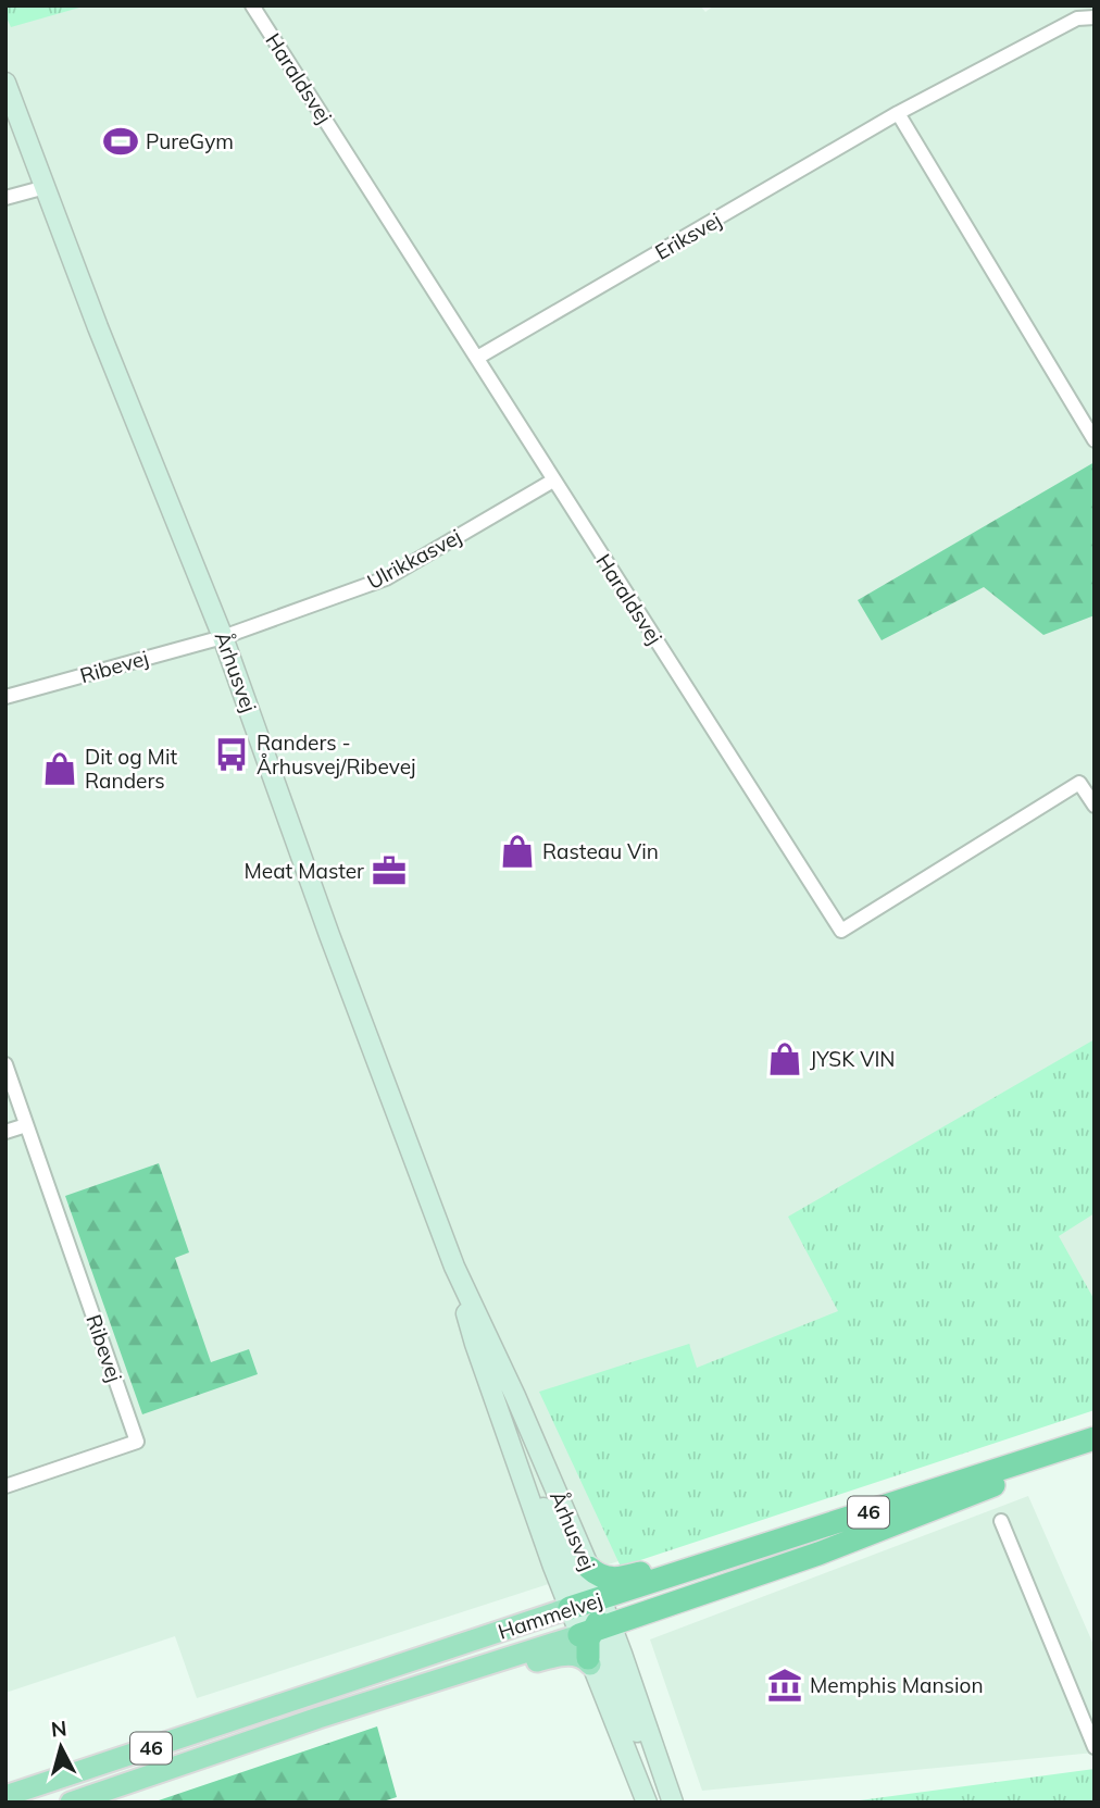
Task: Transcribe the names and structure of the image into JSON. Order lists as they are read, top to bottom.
{
  "streets": {
    "highway": ["46", "Hammelvej"],
    "main road": ["Århusvej"],
    "street": [
      "Haraldsvej",
      "Eriksvej",
      "Ulrikkasvej",
      "Ribevej"
    ]
  },
  "crossings": [
    ["Haraldsvej", "Eriksvej"],
    ["Haraldsvej", "Ulrikkasvej"],
    ["Ulrikkasvej", "Ribevej"],
    ["Ulrikkasvej", "Århusvej"],
    ["Ribevej", "Århusvej"],
    ["Århusvej", "Hammelvej"]
  ],
  "places": {
    "sports": ["PureGym"],
    "bus stop": ["Randers - Århusvej/Ribevej"],
    "shop": ["Dit og Mit Randers", "Rasteau Vin", "JYSK VIN"],
    "office": ["Meat Master"],
    "museum": ["Memphis Mansion"]
  },
  "north": "top"
}
